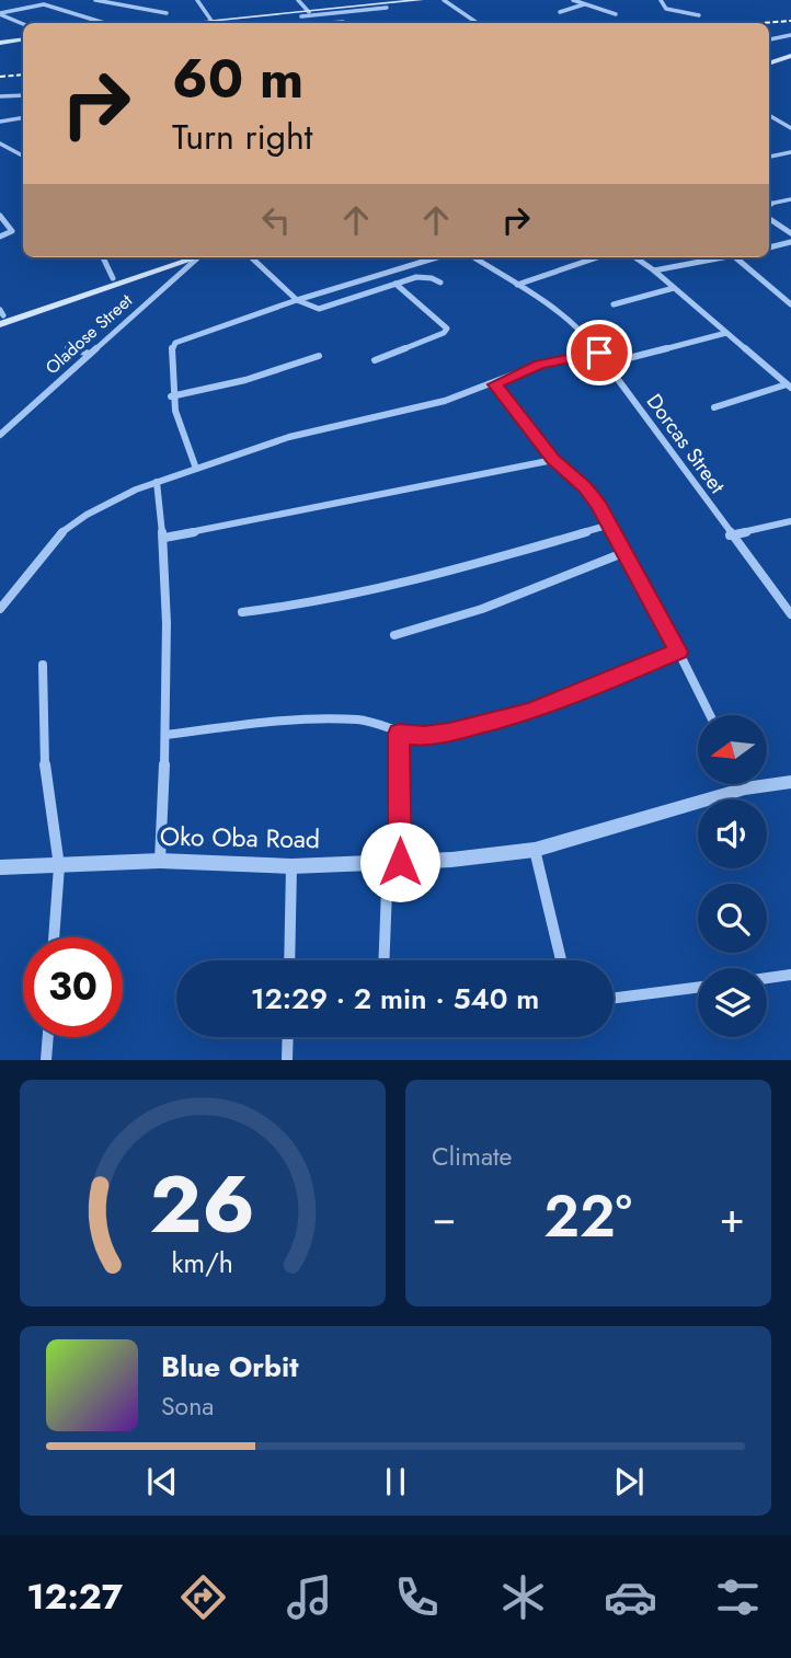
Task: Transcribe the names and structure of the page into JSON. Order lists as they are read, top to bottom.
{
  "streets": {
    "street": ["Oladose Street", "Dorcas Street", "Oko Oba Road"]
  },
  "north": "left",
  "page": {
    "turn": ["60 m", "Turn right"],
    "limit": "30",
    "trip": "12:29 · 2 min · 540 m",
    "tile": "Climate",
    "heat": ["−", "22°", "+"],
    "song": ["Blue Orbit", "Sona"],
    "tabs": "12:27",
    "gauge": ["26", "km/h"]
  }
}
